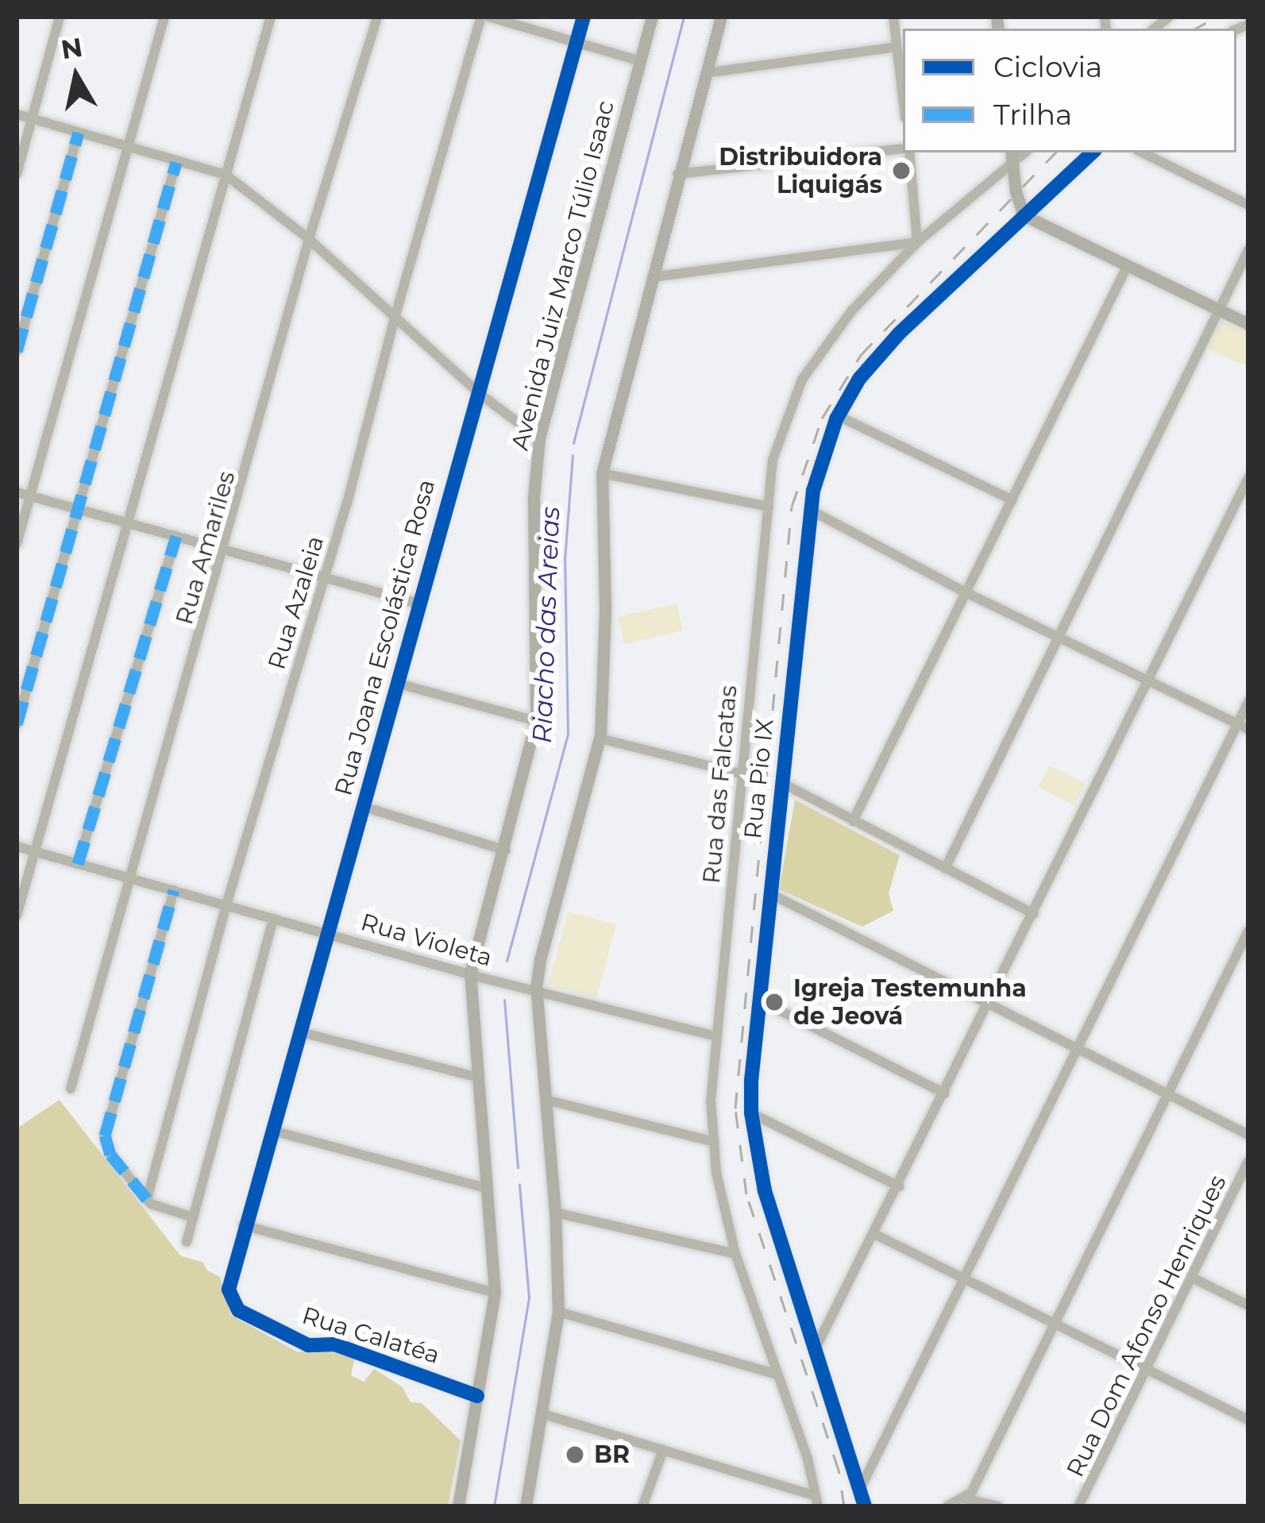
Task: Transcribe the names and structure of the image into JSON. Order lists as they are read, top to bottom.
{
  "streets": {
    "main road": ["Avenida Juiz Marco Túlio Isaac"],
    "street": [
      "Rua Amariles",
      "Rua Azaleia",
      "Rua Joana Escolástica Rosa",
      "Rua Pio IX",
      "Rua das Falcatas",
      "Rua Violeta",
      "Rua Dom Afonso Henriques",
      "Rua Calatéa"
    ]
  },
  "crossings": [
    ["Avenida Juiz Marco Túlio Isaac", "Rua Violeta"],
    ["Avenida Juiz Marco Túlio Isaac", "Rua Calatéa"],
    ["Rua Amariles", "Rua Violeta"],
    ["Rua Azaleia", "Rua Violeta"],
    ["Rua Joana Escolástica Rosa", "Rua Violeta"],
    ["Rua Joana Escolástica Rosa", "Rua Calatéa"],
    ["Rua das Falcatas", "Rua Violeta"]
  ],
  "water": ["Riacho das Areias"],
  "places": ["Distribuidora Liquigás", "Igreja Testemunha de Jeová", "BR"],
  "legend": ["Ciclovia", "Trilha"],
  "north": "top"
}
